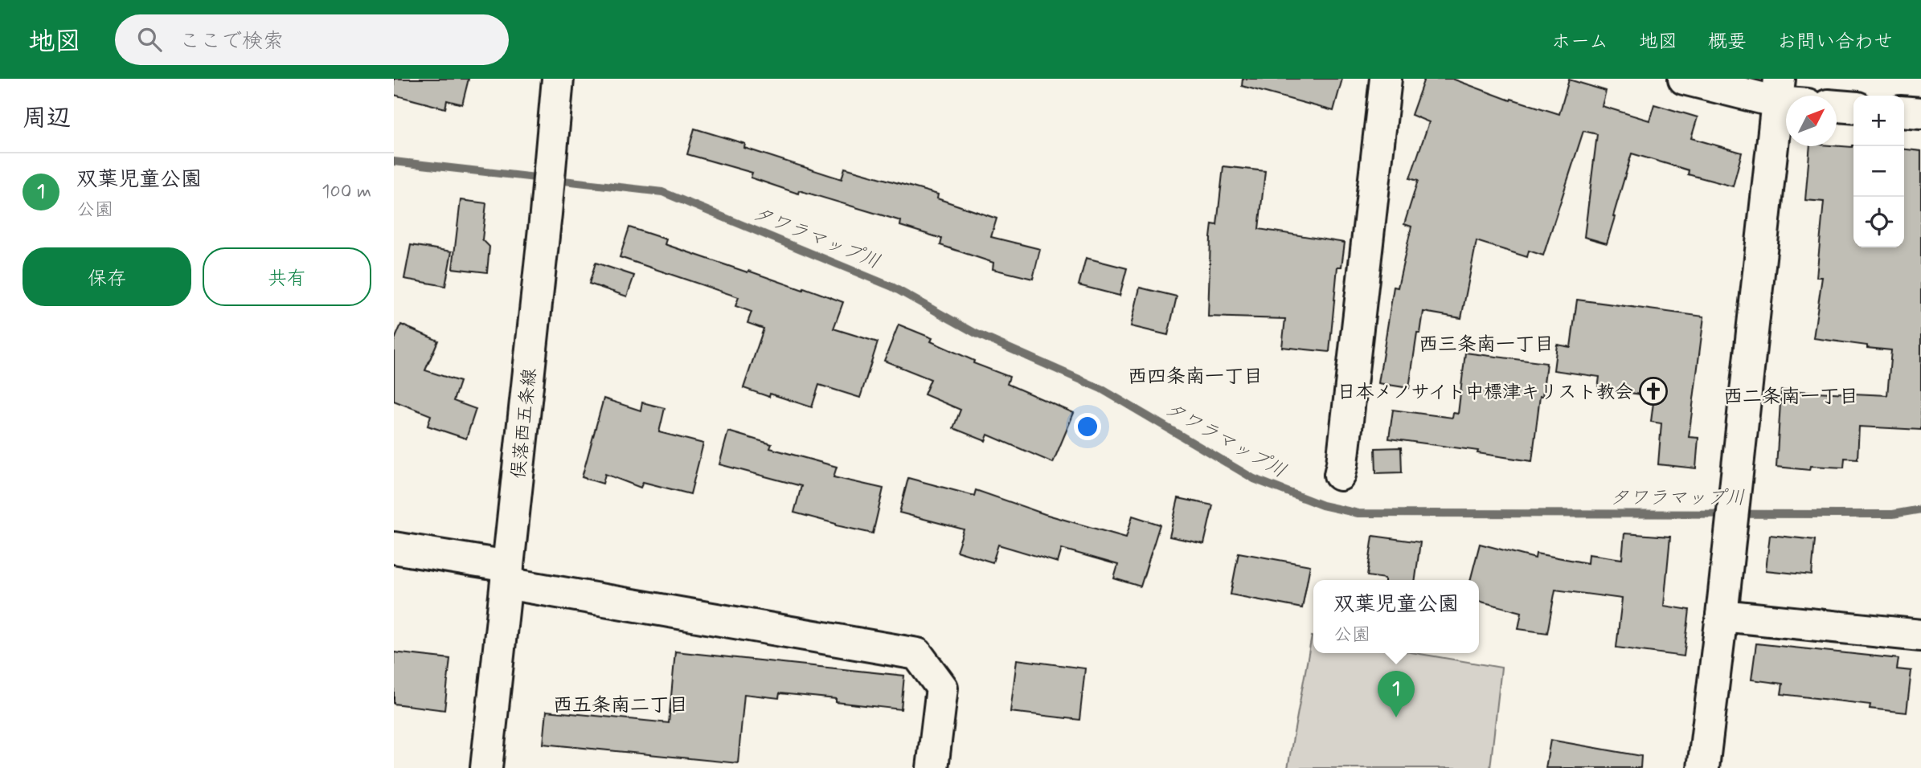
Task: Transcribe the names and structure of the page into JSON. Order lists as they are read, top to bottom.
{
  "streets": {
    "street": ["俣落西五条線"]
  },
  "districts": [
    "西三条南一丁目",
    "西四条南一丁目",
    "西二条南一丁目",
    "西五条南二丁目"
  ],
  "water": ["タワラマップ川"],
  "places": {
    "church": ["日本メノサイト中標津キリスト教会"]
  },
  "north": "top right",
  "page": {
    "header": "地図",
    "search": "ここで検索",
    "nav": [
      "ホーム",
      "地図",
      "概要",
      "お問い合わせ"
    ],
    "heading": "周辺",
    "map_buttons": ["+", "−"],
    "list": [
      {
        "mark": "1",
        "name": "双葉児童公園",
        "note": "公園",
        "value": "100 m"
      }
    ],
    "buttons": ["保存", "共有"],
    "popup": ["双葉児童公園", "公園"],
    "pins": "1"
  }
}
